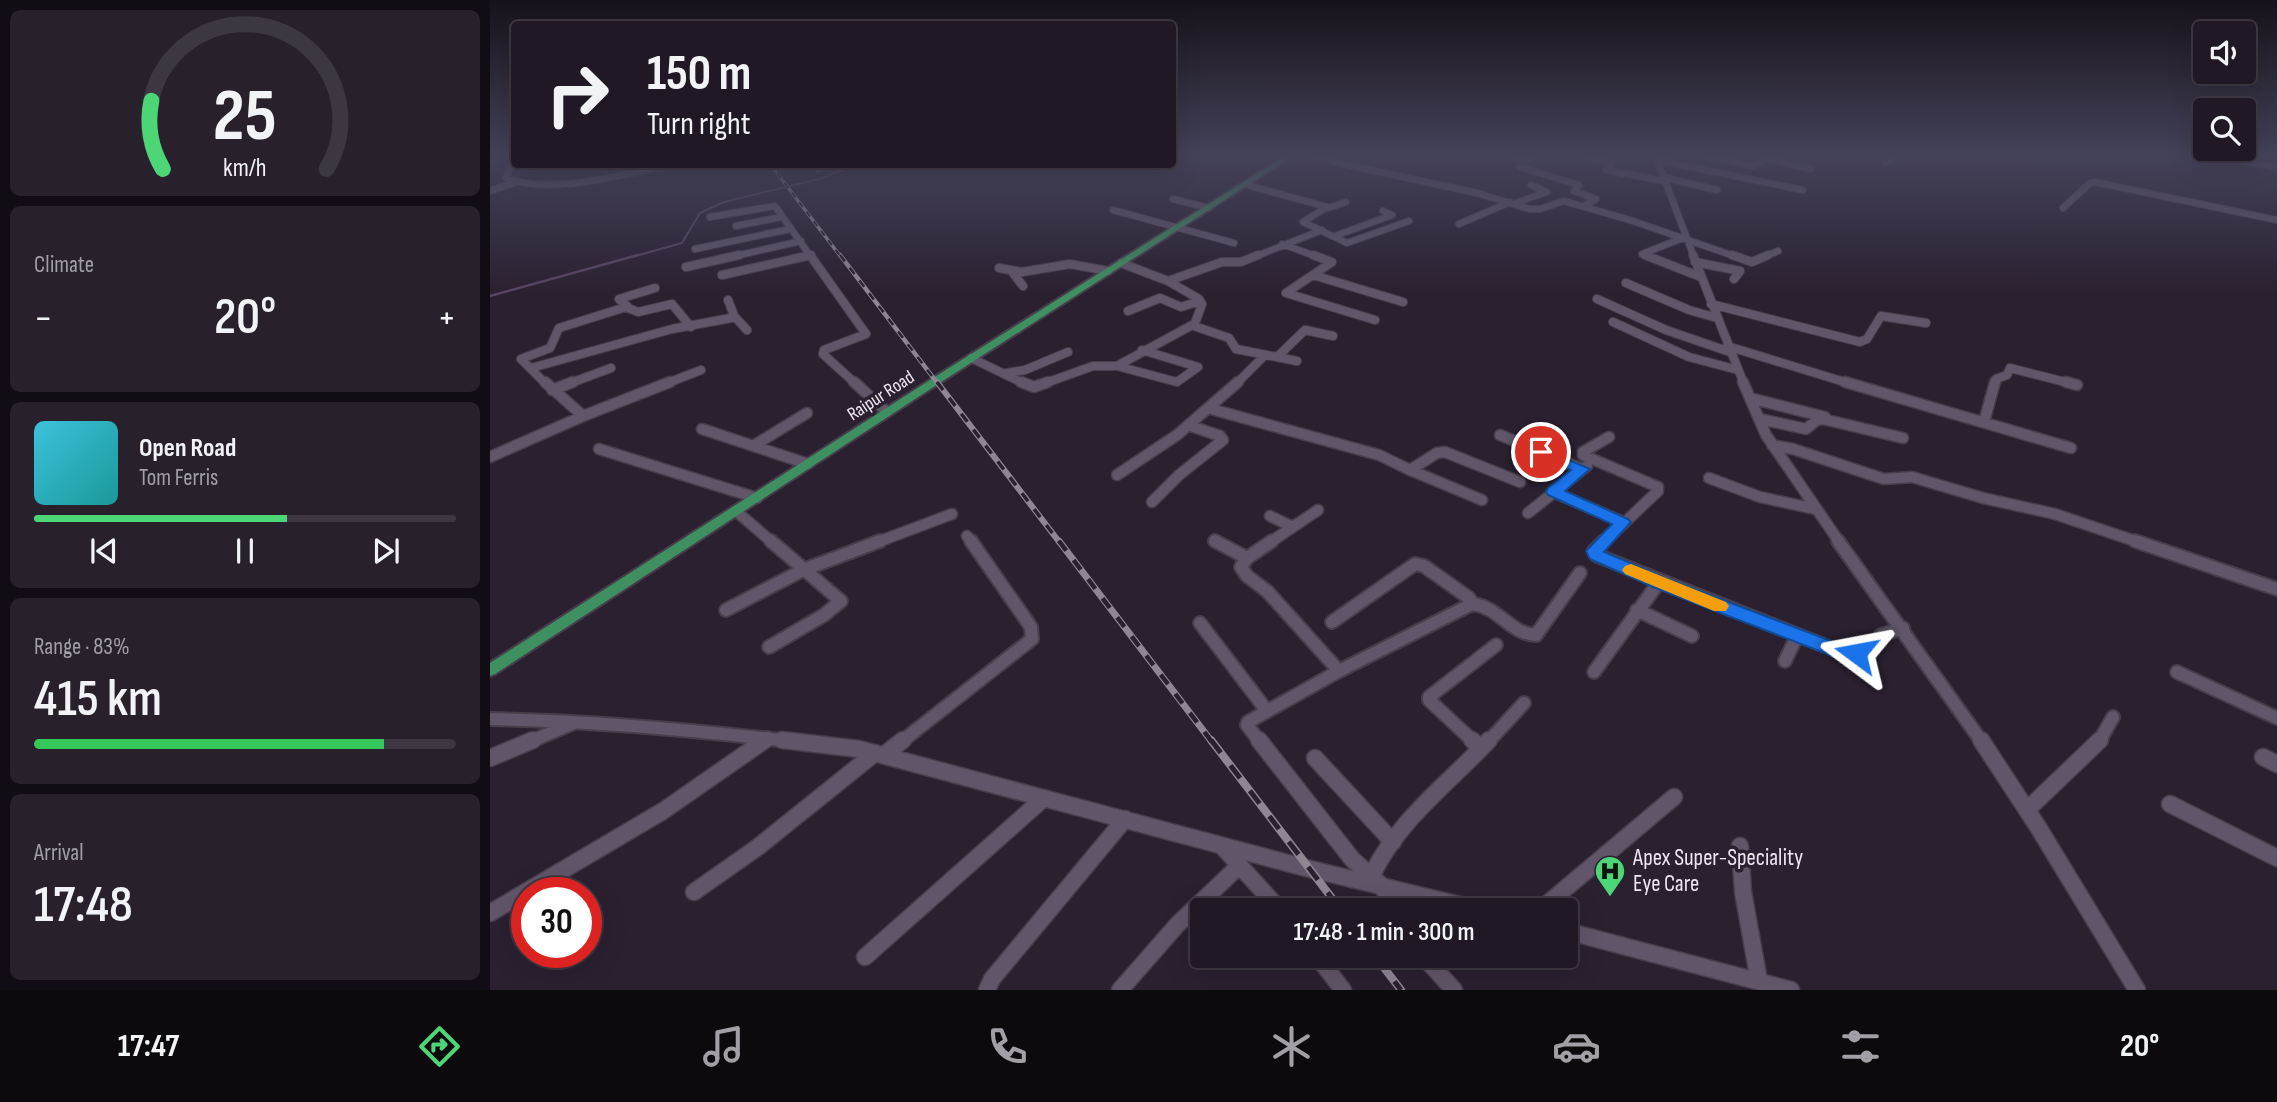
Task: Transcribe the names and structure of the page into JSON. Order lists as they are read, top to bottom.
{
  "streets": {
    "main road": ["Raipur Road"]
  },
  "places": {
    "hospital": ["Apex Super-Speciality Eye Care"]
  },
  "page": {
    "turn": ["150 m", "Turn right"],
    "tile": [
      "Climate",
      ["Range · 83%", "415 km"],
      ["Arrival", "17:48"]
    ],
    "heat": ["−", "20°", "+"],
    "song": ["Open Road", "Tom Ferris"],
    "limit": "30",
    "trip": "17:48 · 1 min · 300 m",
    "tabs": ["17:47", "20°"],
    "gauge": ["25", "km/h"]
  }
}
